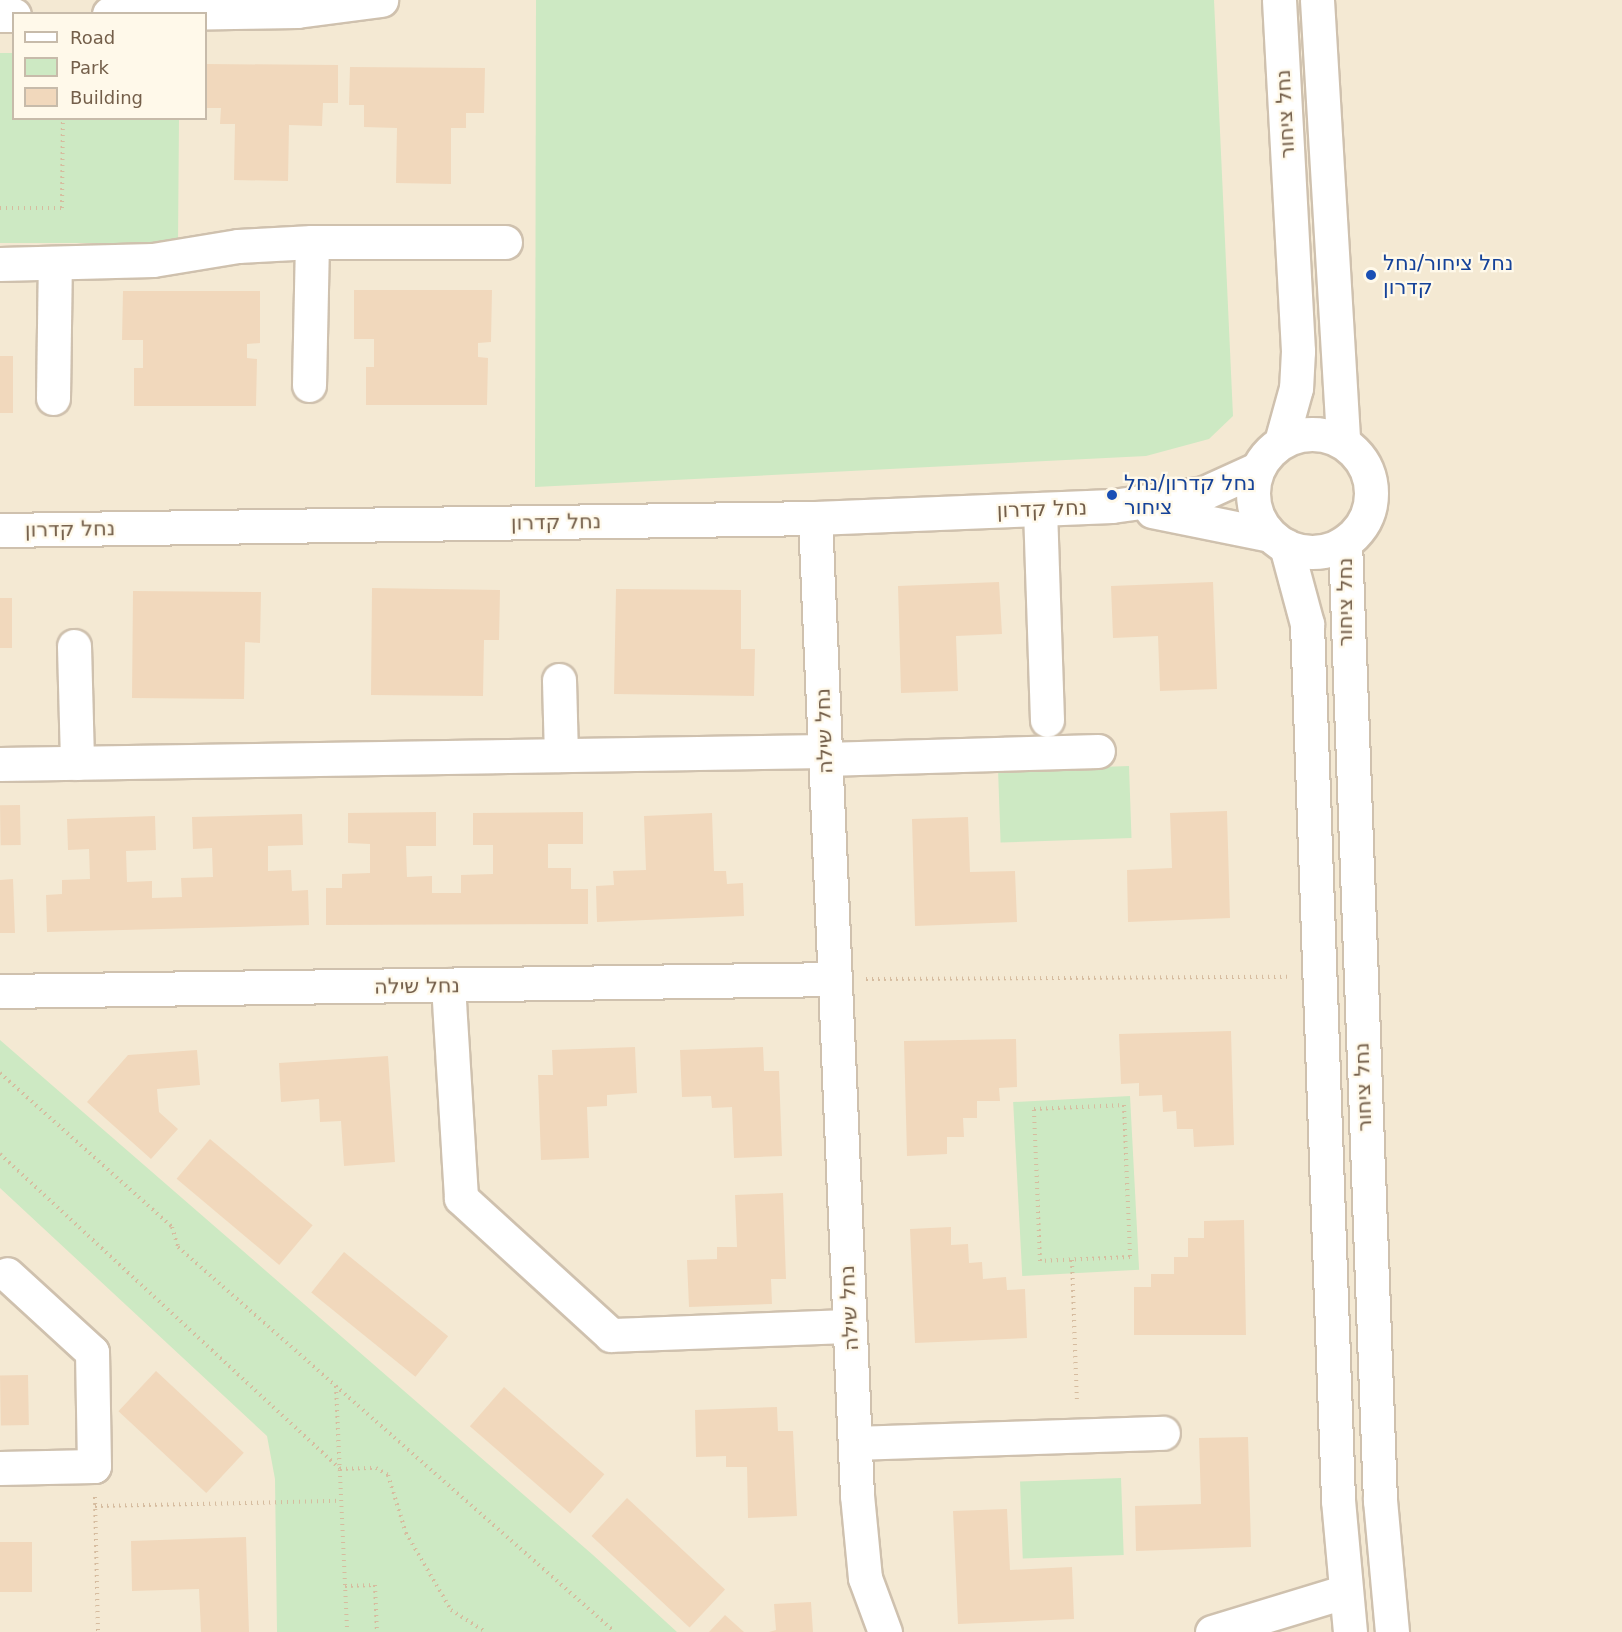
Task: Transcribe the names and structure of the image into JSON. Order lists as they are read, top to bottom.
{
  "streets": {
    "street": ["נחל ציחור", "נחל קדרון", "נחל שילה"]
  },
  "crossings": [
    ["נחל ציחור", "נחל קדרון"],
    ["נחל קדרון", "נחל שילה"]
  ],
  "places": ["נחל ציחור/נחל קדרון", "נחל קדרון/נחל ציחור"],
  "legend": ["Road", "Park", "Building"]
}
